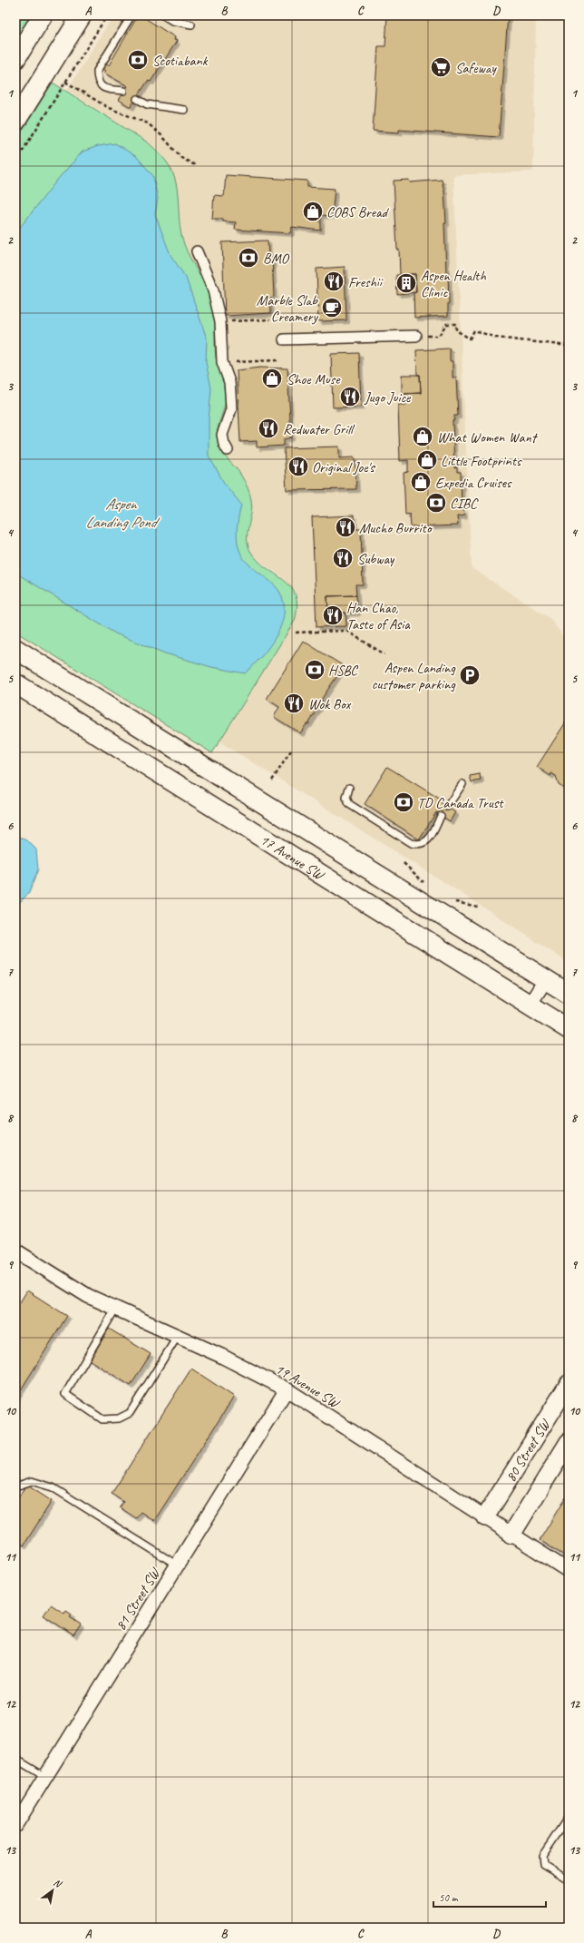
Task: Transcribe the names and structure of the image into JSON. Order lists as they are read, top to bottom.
{
  "streets": {
    "main road": ["17 Avenue SW"],
    "street": ["19 Avenue SW", "80 Street SW", "81 Street SW"]
  },
  "crossings": [
    ["19 Avenue SW", "80 Street SW"],
    ["19 Avenue SW", "81 Street SW"]
  ],
  "water": ["Aspen Landing Pond"],
  "places": {
    "bank": [
      "Scotiabank",
      "BMO",
      "CIBC",
      "HSBC",
      "TD Canada Trust"
    ],
    "supermarket": ["Safeway"],
    "shop": [
      "COBS Bread",
      "Shoe Muse",
      "What Women Want",
      "Little Footprints",
      "Expedia Cruises"
    ],
    "restaurant": [
      "Freshii",
      "Jugo Juice",
      "Redwater Grill",
      "Original Joe's",
      "Mucho Burrito",
      "Subway",
      "Han Chao, Taste of Asia",
      "Wok Box"
    ],
    "building": ["Aspen Health Clinic"],
    "cafe": ["Marble Slab Creamery"],
    "parking": ["Aspen Landing customer parking"]
  },
  "scale_bar": "50 m",
  "north": "top right",
  "grid": {
    "columns": [
      "A",
      "B",
      "C",
      "D"
    ],
    "rows": [
      "1",
      "2",
      "3",
      "4",
      "5",
      "6",
      "7",
      "8",
      "9",
      "10",
      "11",
      "12",
      "13"
    ]
  }
}
